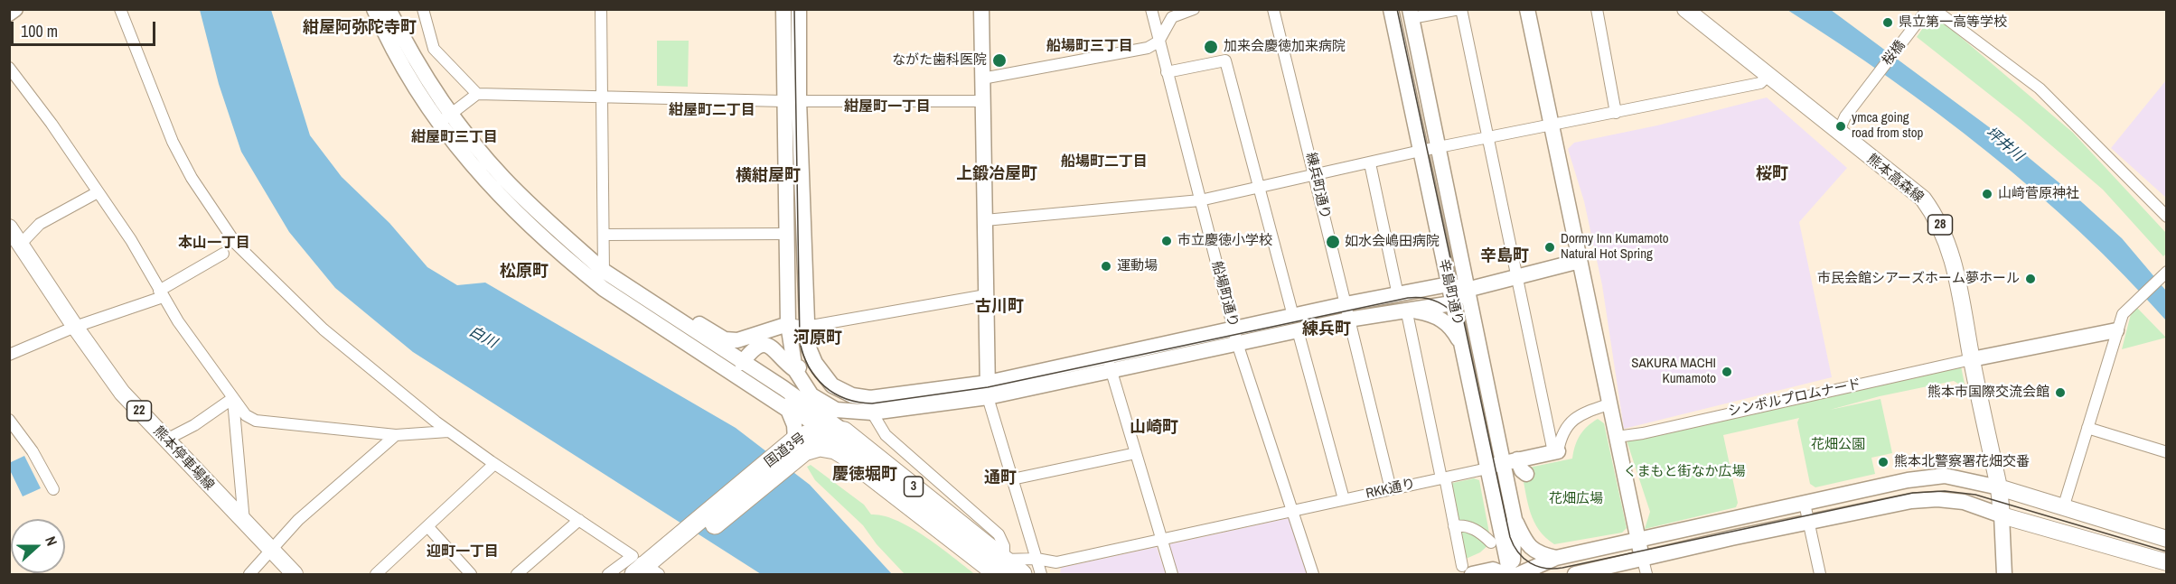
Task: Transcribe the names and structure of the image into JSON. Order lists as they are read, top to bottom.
{
  "streets": {
    "highway": ["国道3号", "3"],
    "main road": [
      "熊本高森線",
      "28",
      "22",
      "熊本停車場線"
    ],
    "street": [
      "桜橋",
      "練兵町通り",
      "辛島町通り",
      "船場町通り",
      "シンボルプロムナード",
      "RKK通り"
    ]
  },
  "crossings": [
    ["桜橋", "熊本高森線"],
    ["熊本高森線", "シンボルプロムナード"],
    ["練兵町通り", "RKK通り"],
    ["辛島町通り", "RKK通り"],
    ["船場町通り", "RKK通り"],
    ["国道3号", "RKK通り"]
  ],
  "districts": [
    "紺屋阿弥陀寺町",
    "船場町三丁目",
    "紺屋町一丁目",
    "紺屋町二丁目",
    "紺屋町三丁目",
    "船場町二丁目",
    "上鍛冶屋町",
    "桜町",
    "横紺屋町",
    "本山一丁目",
    "辛島町",
    "松原町",
    "古川町",
    "練兵町",
    "河原町",
    "山崎町",
    "慶徳堀町",
    "通町",
    "迎町一丁目"
  ],
  "water": ["坪井川", "白川"],
  "parks": ["花畑公園", "くまもと街なか広場", "花畑広場"],
  "places": [
    "県立第一高等学校",
    "加来会慶徳加来病院",
    "ながた歯科医院",
    "ymca going road from stop",
    "山﨑菅原神社",
    "市立慶徳小学校",
    "如水会嶋田病院",
    "Dormy Inn Kumamoto Natural Hot Spring",
    "運動場",
    "市民会館シアーズホーム夢ホール",
    "SAKURA MACHI Kumamoto",
    "熊本市国際交流会館",
    "熊本北警察署花畑交番"
  ],
  "scale_bar": "100 m",
  "north": "right"
}
